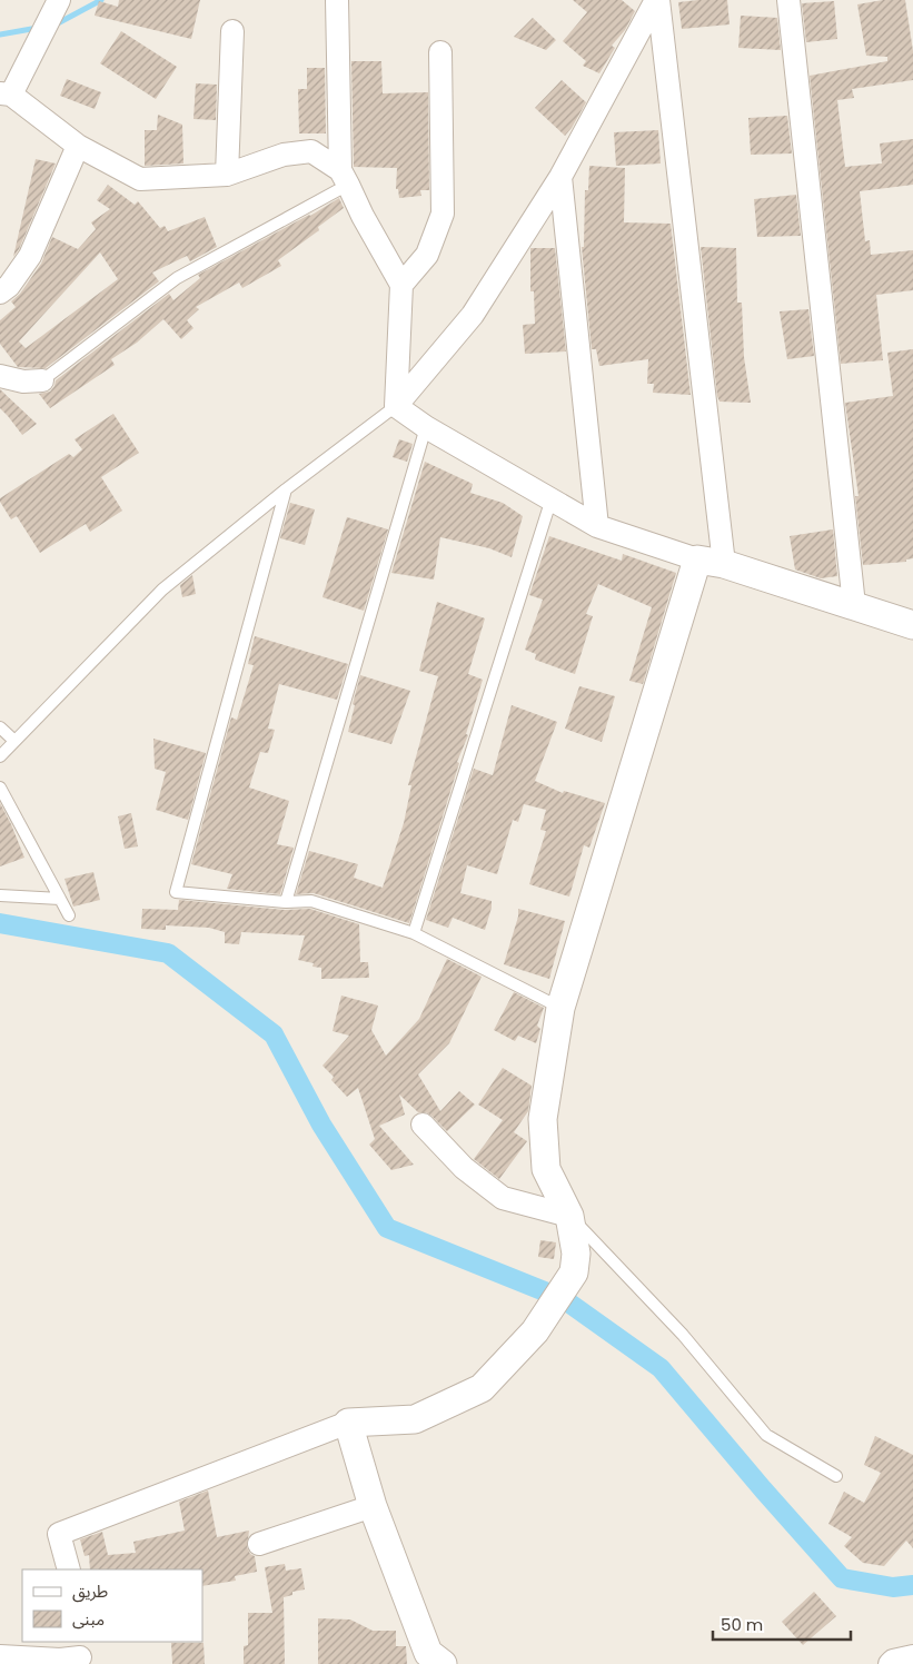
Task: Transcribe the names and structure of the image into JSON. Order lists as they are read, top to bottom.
{
  "legend": ["طريق", "مبنى"],
  "scale_bar": "50 m"
}
